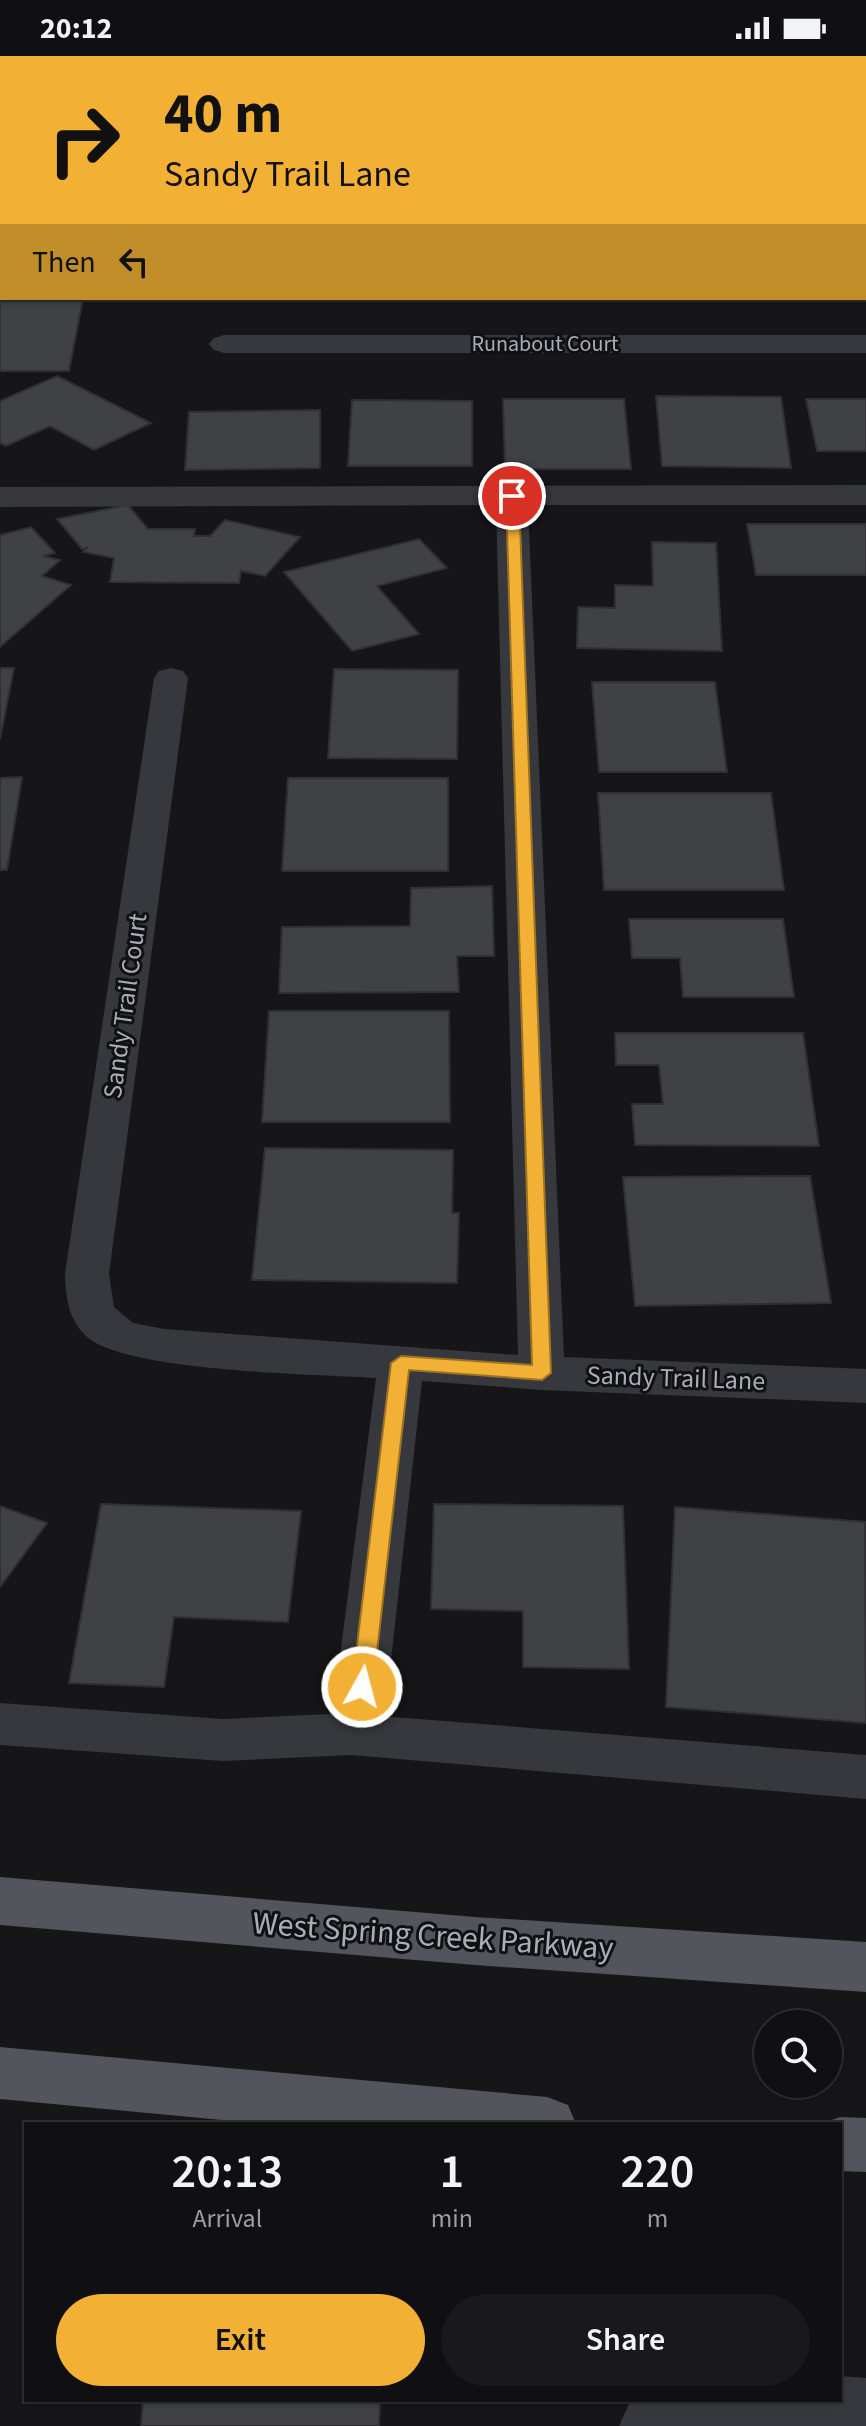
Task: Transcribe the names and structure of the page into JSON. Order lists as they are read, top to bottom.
{
  "streets": {
    "main road": ["West Spring Creek Parkway"],
    "street": ["Runabout Court", "Sandy Trail Court", "Sandy Trail Lane"]
  },
  "crossings": [
    ["Sandy Trail Court", "Sandy Trail Lane"]
  ],
  "page": {
    "status": "20:12",
    "turn": ["40 m", "Sandy Trail Lane"],
    "then": "Then",
    "eta": [
      "20:13",
      "Arrival",
      "1",
      "min",
      "220",
      "m"
    ],
    "buttons": ["Exit", "Share"]
  }
}
